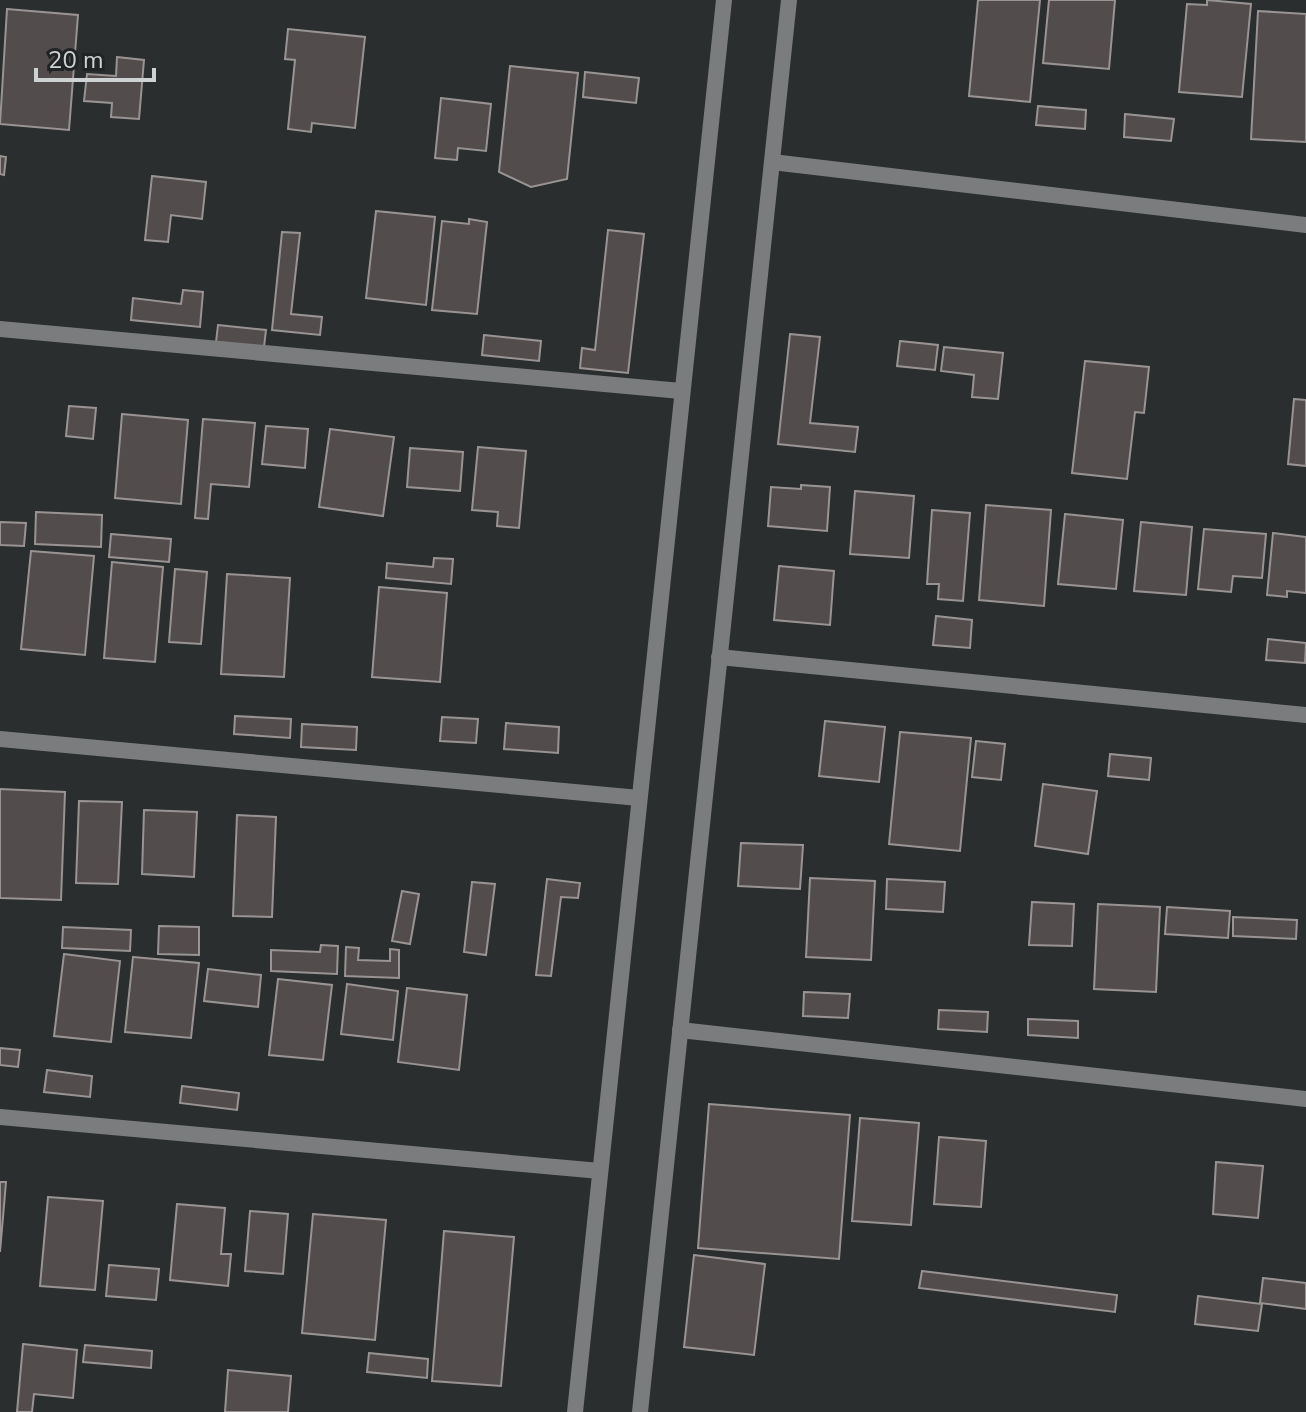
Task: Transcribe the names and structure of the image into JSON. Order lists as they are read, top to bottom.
{
  "scale_bar": "20 m"
}
